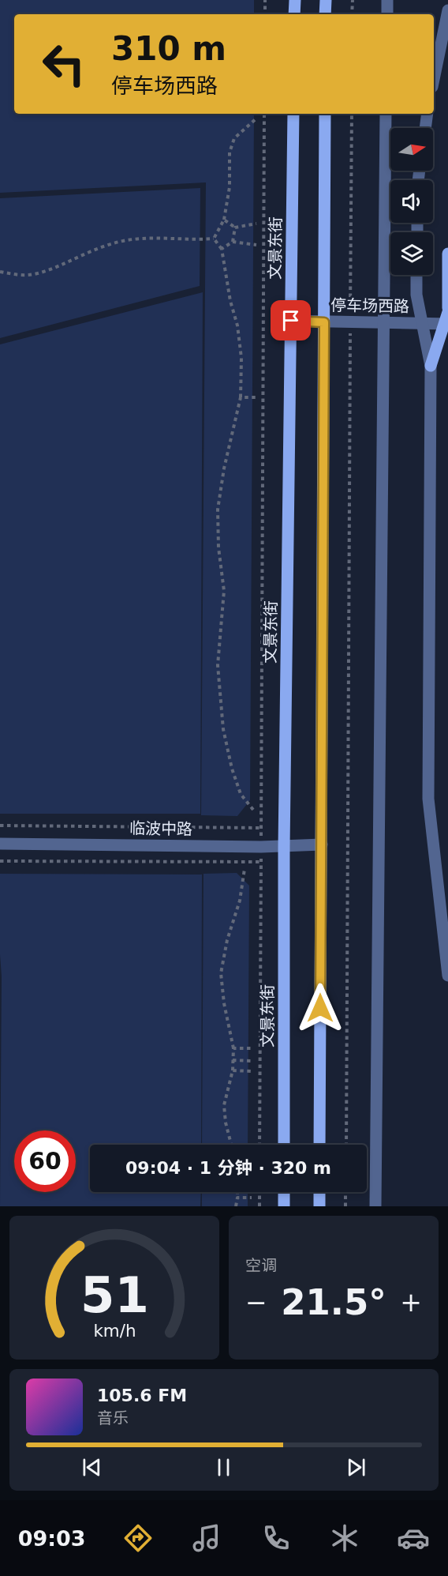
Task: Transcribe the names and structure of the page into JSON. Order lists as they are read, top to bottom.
{
  "streets": {
    "main road": ["文景东街"],
    "street": ["停车场西路", "临波中路"]
  },
  "crossings": [
    ["文景东街", "停车场西路"],
    ["文景东街", "临波中路"]
  ],
  "north": "right",
  "page": {
    "turn": ["310 m", "停车场西路"],
    "limit": "60",
    "trip": "09:04 · 1 分钟 · 320 m",
    "tile": "空调",
    "heat": ["−", "21.5°", "+"],
    "song": ["105.6 FM", "音乐"],
    "tabs": "09:03",
    "gauge": ["51", "km/h"]
  }
}
